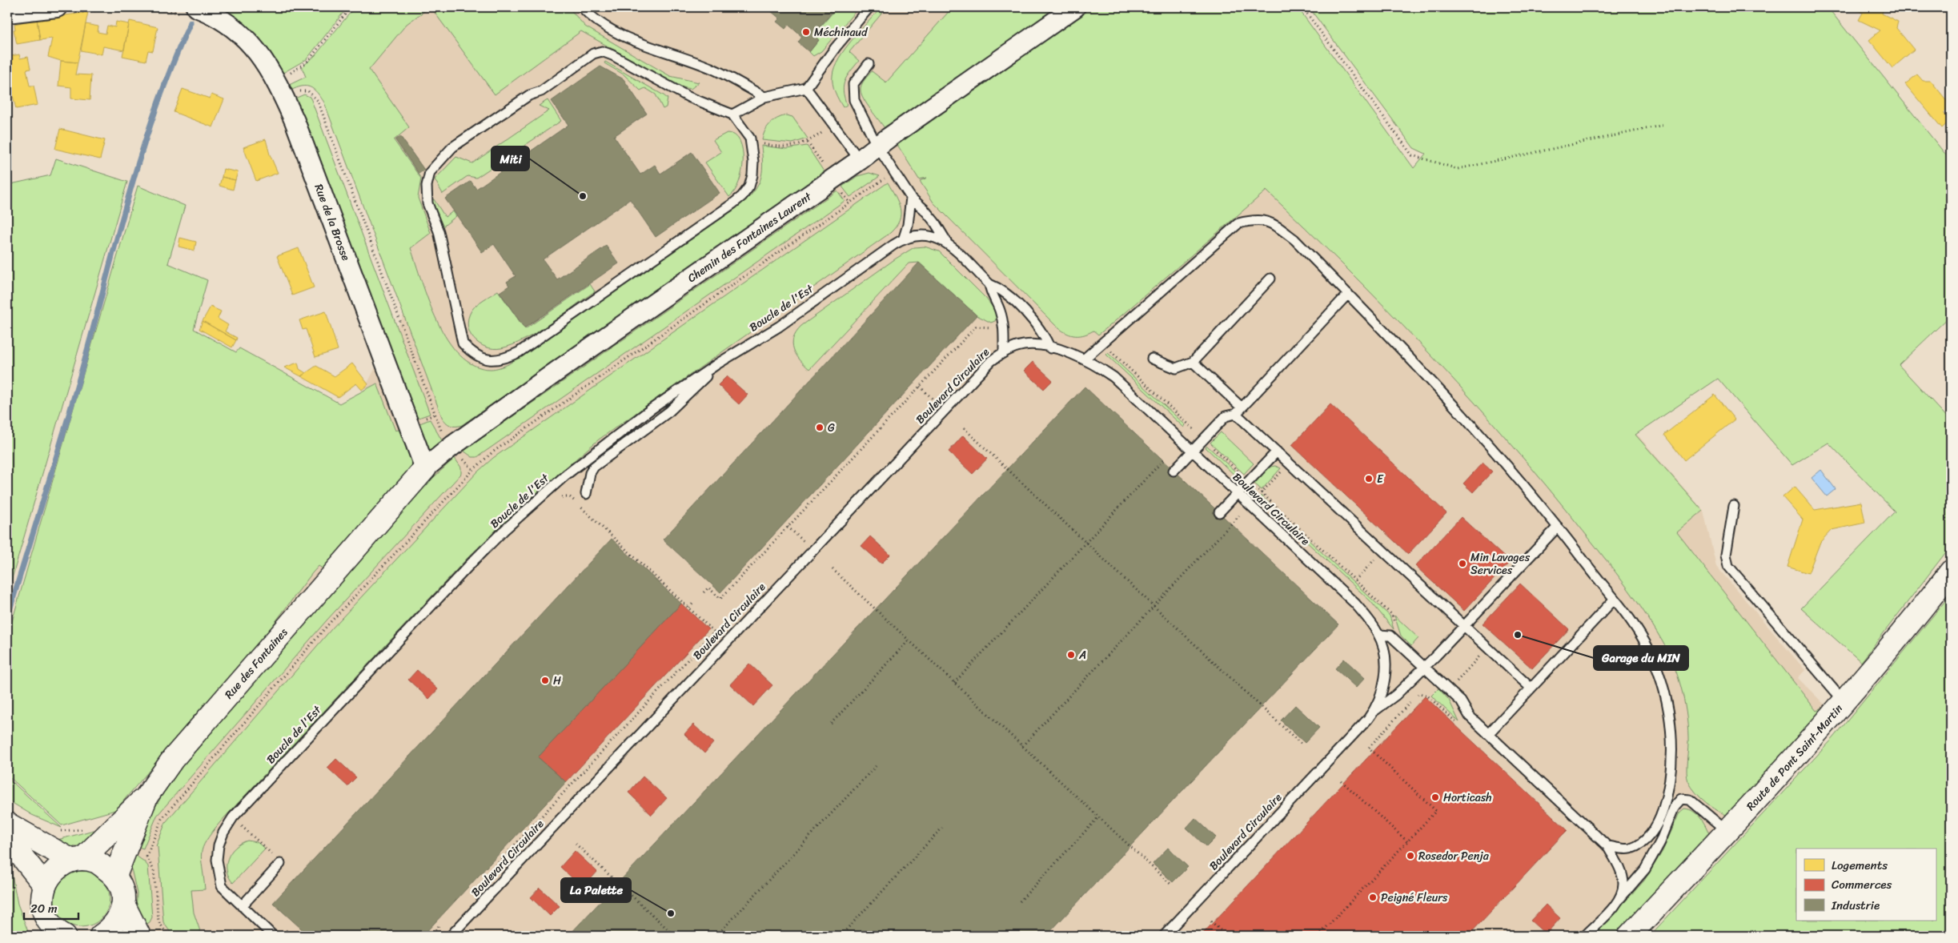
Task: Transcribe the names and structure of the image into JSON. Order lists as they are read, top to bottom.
{
  "streets": {
    "main road": ["Rue des Fontaines", "Route de Pont Saint-Martin"],
    "street": ["Rue de la Brosse", "Chemin des Fontaines Laurent"],
    "lane": ["Boucle de l'Est", "Boulevard Circulaire"]
  },
  "crossings": [
    ["Rue de la Brosse", "Chemin des Fontaines Laurent"],
    ["Rue de la Brosse", "Rue des Fontaines"],
    ["Chemin des Fontaines Laurent", "Rue des Fontaines"],
    ["Boucle de l'Est", "Boulevard Circulaire"]
  ],
  "places": [
    "Méchinaud",
    "Miti",
    "G",
    "E",
    "Min Lavages Services",
    "Garage du MIN",
    "A",
    "H",
    "Horticash",
    "Rosedor Penja",
    "Peigné Fleurs",
    "La Palette"
  ],
  "legend": ["Logements", "Commerces", "Industrie"],
  "scale_bar": "20 m"
}
